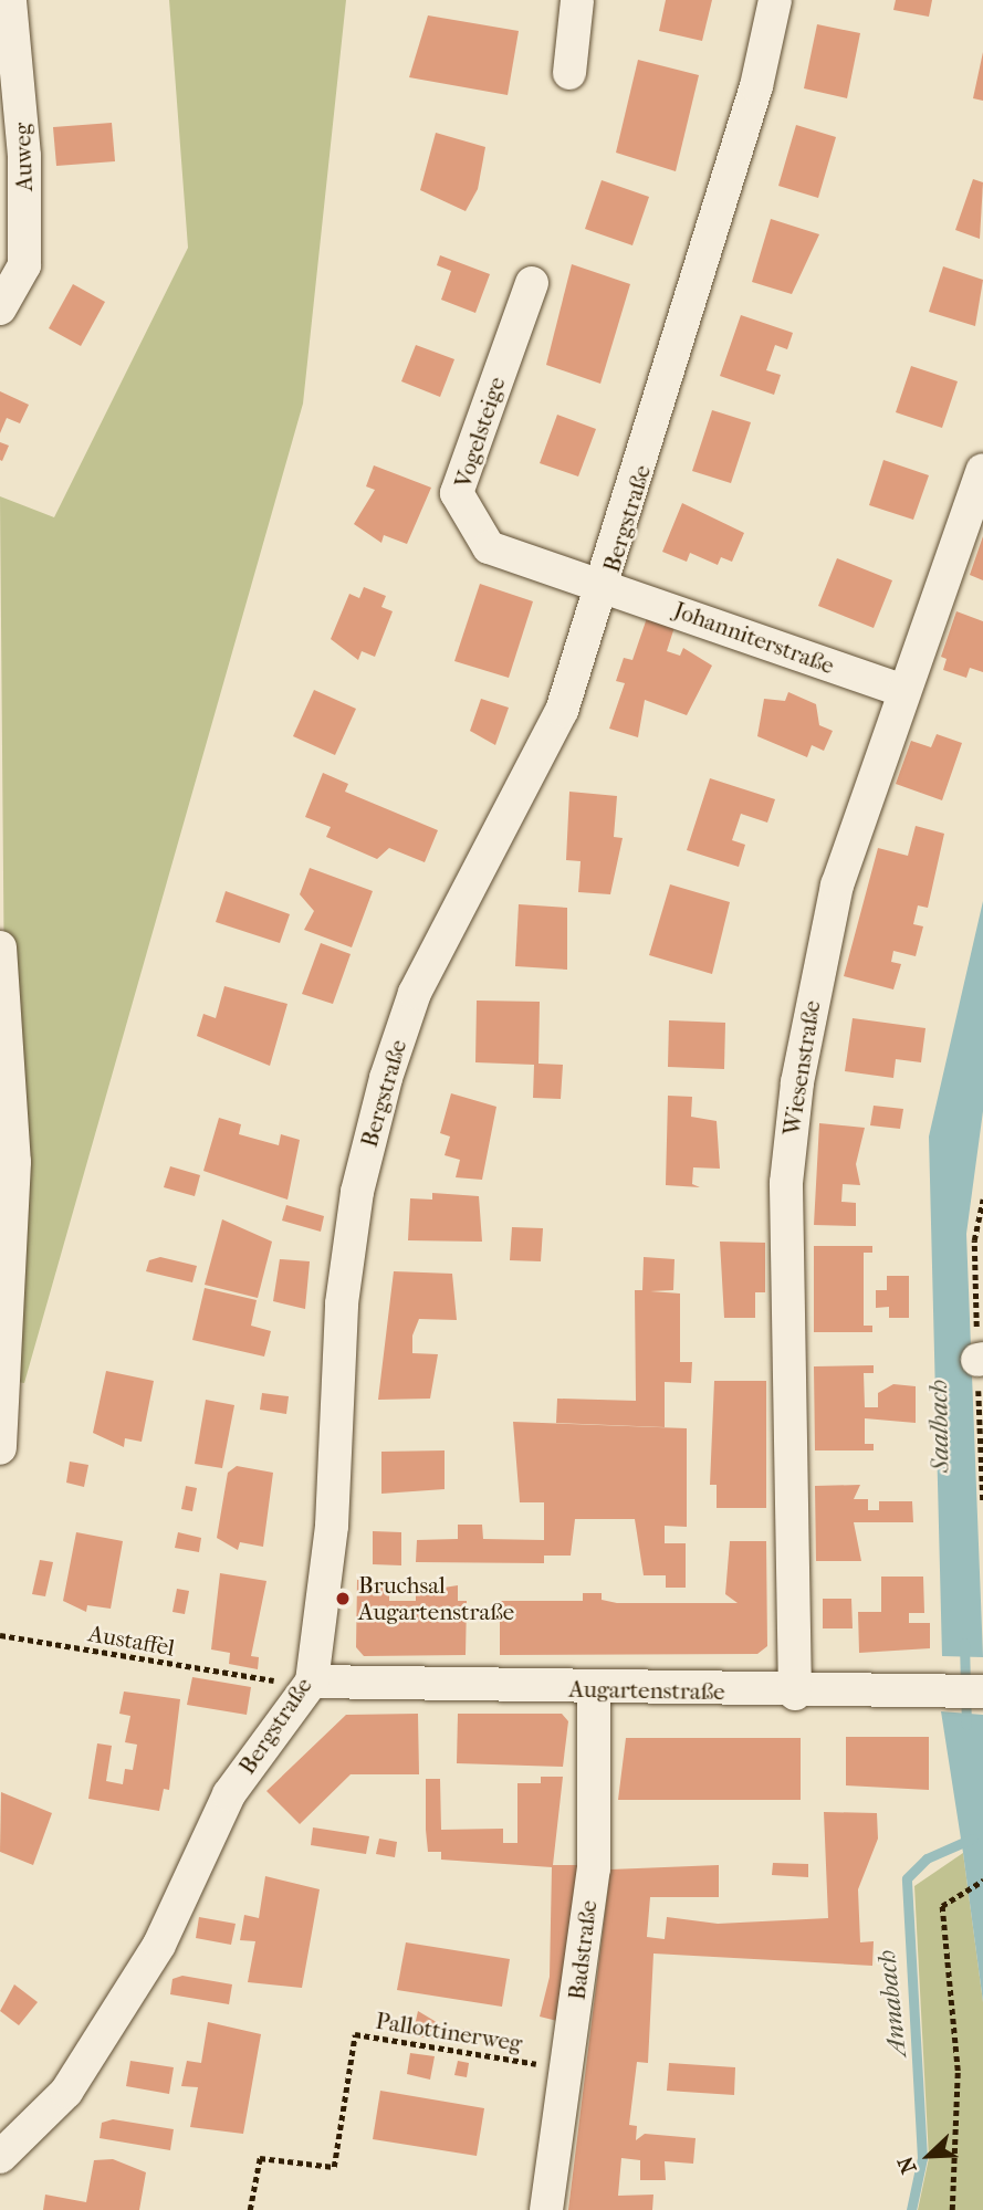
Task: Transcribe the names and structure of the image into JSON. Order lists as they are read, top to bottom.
{
  "streets": {
    "street": [
      "Auweg",
      "Vogelsteige",
      "Bergstraße",
      "Johanniterstraße",
      "Wiesenstraße",
      "Augartenstraße",
      "Badstraße"
    ],
    "path": ["Austaffel", "Pallottinerweg"]
  },
  "crossings": [
    ["Vogelsteige", "Bergstraße"],
    ["Vogelsteige", "Johanniterstraße"],
    ["Bergstraße", "Johanniterstraße"],
    ["Bergstraße", "Augartenstraße"],
    ["Johanniterstraße", "Wiesenstraße"],
    ["Wiesenstraße", "Augartenstraße"],
    ["Augartenstraße", "Badstraße"],
    ["Badstraße", "Pallottinerweg"]
  ],
  "water": ["Saalbach", "Annabach"],
  "places": ["Bruchsal Augartenstraße"],
  "north": "bottom left"
}
